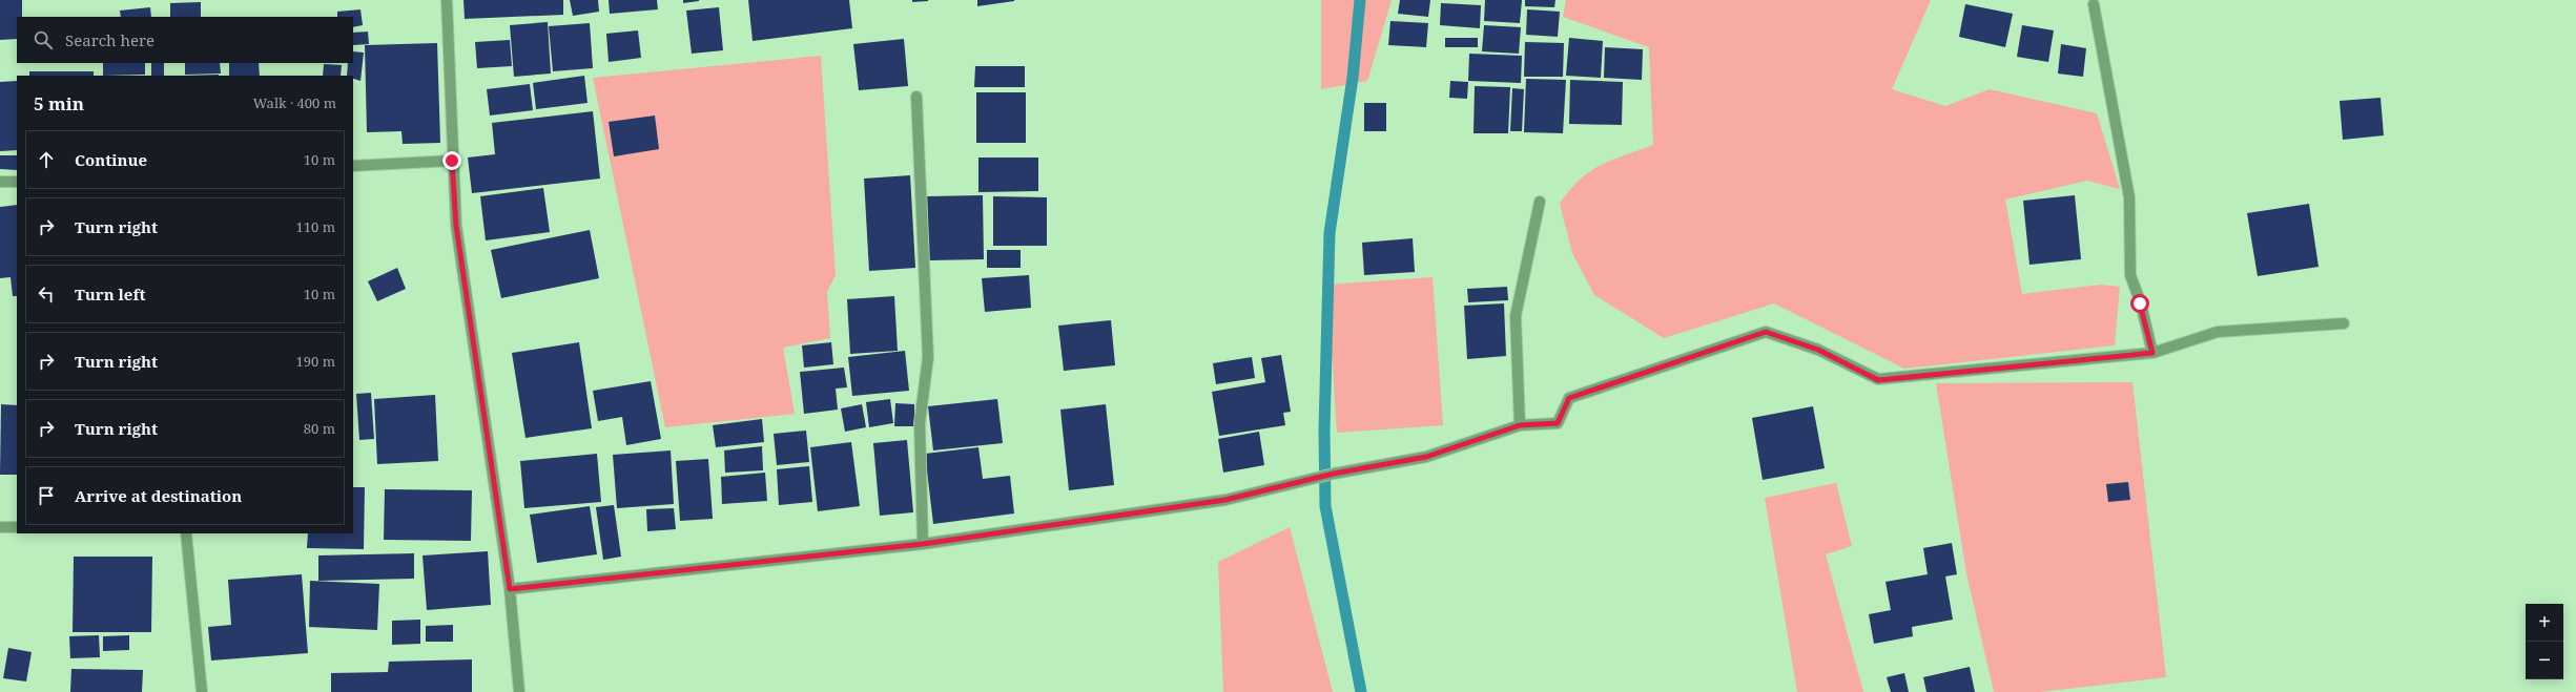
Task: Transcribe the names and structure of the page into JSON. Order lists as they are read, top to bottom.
{
  "page": {
    "search": "Search here",
    "heading": ["5 min", "Walk · 400 m"],
    "list": [
      ["Continue", "10 m"],
      ["Turn right", "110 m"],
      ["Turn left", "10 m"],
      ["Turn right", "190 m"],
      ["Turn right", "80 m"],
      "Arrive at destination"
    ],
    "map_buttons": ["+", "−"]
  }
}
